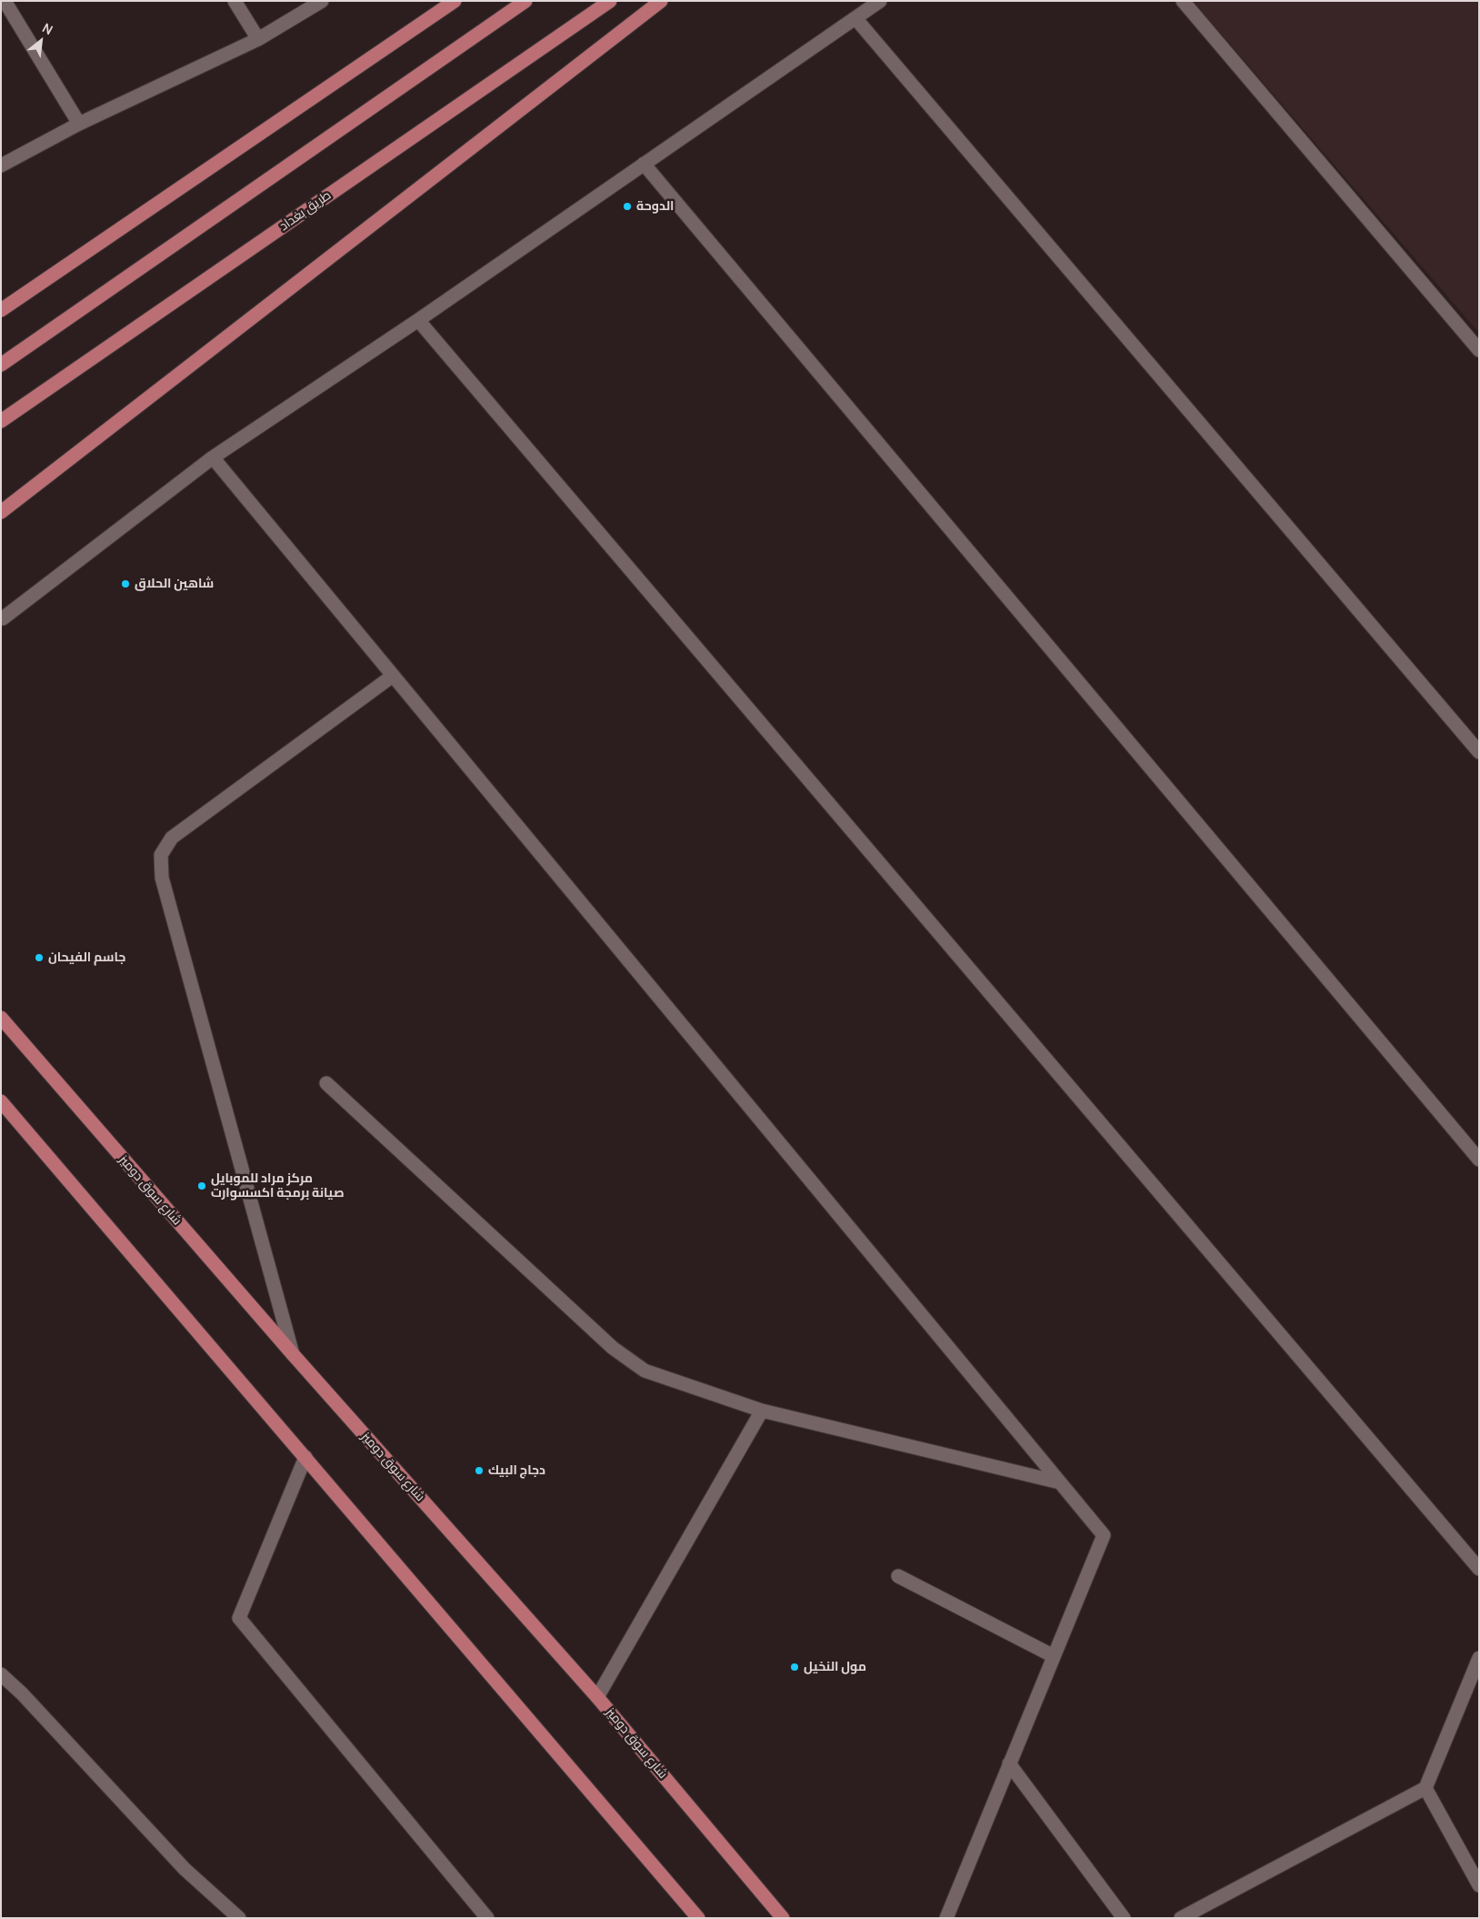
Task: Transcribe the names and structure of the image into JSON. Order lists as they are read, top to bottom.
{
  "streets": {
    "main road": ["طريق بغداد", "شارع سوق دوميز"]
  },
  "places": [
    "الدوحة",
    "شاهين الحلاق",
    "جاسم الفيحان",
    "مركز مراد للموبايل صيانة برمجة اكسسوارت",
    "دجاج البيك",
    "مول النخيل"
  ],
  "north": "top right"
}
